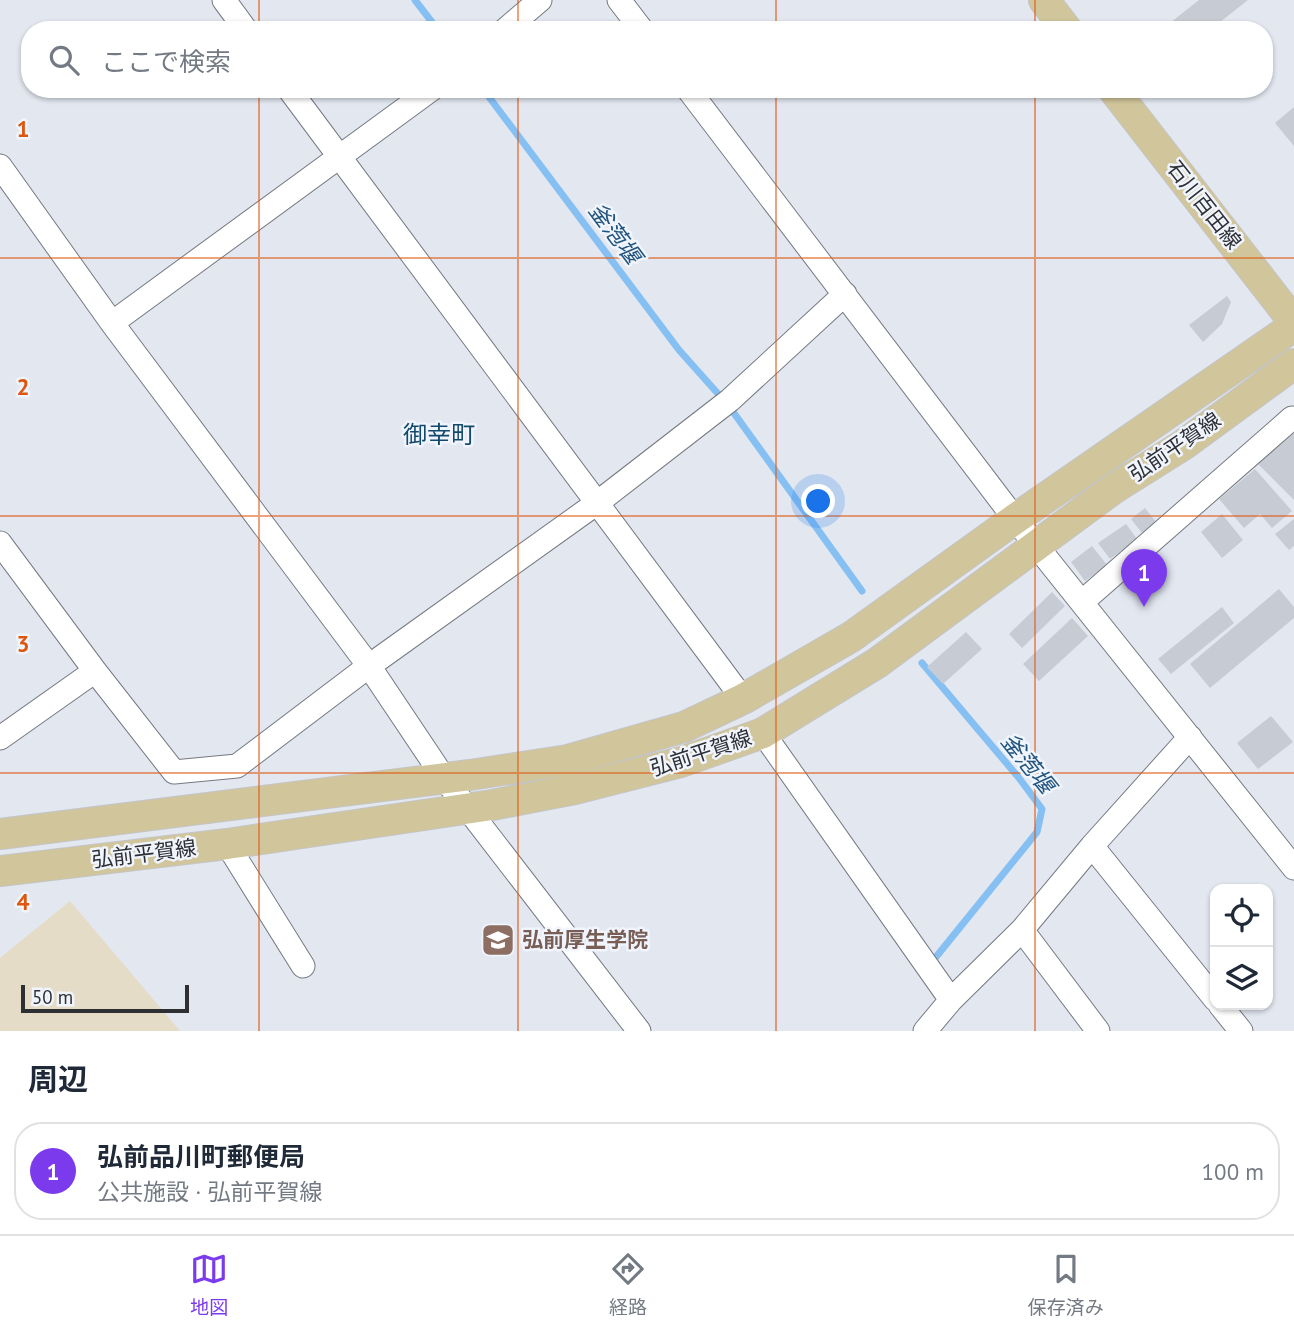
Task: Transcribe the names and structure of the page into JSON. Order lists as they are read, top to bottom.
{
  "streets": {
    "main road": ["石川百田線", "弘前平賀線"]
  },
  "crossings": [
    ["石川百田線", "弘前平賀線"]
  ],
  "districts": ["御幸町"],
  "water": ["釜萢堰"],
  "places": {
    "school or university": ["弘前厚生学院"]
  },
  "scale_bar": "50 m",
  "page": {
    "search": "ここで検索",
    "pins": "1",
    "scale": "50 m",
    "heading": "周辺",
    "list": [
      {
        "mark": "1",
        "name": "弘前品川町郵便局",
        "note": "公共施設 · 弘前平賀線",
        "value": "100 m"
      }
    ],
    "nav": ["地図", "経路", "保存済み"]
  },
  "grid": {
    "rows": [
      "1",
      "2",
      "3",
      "4"
    ]
  }
}
